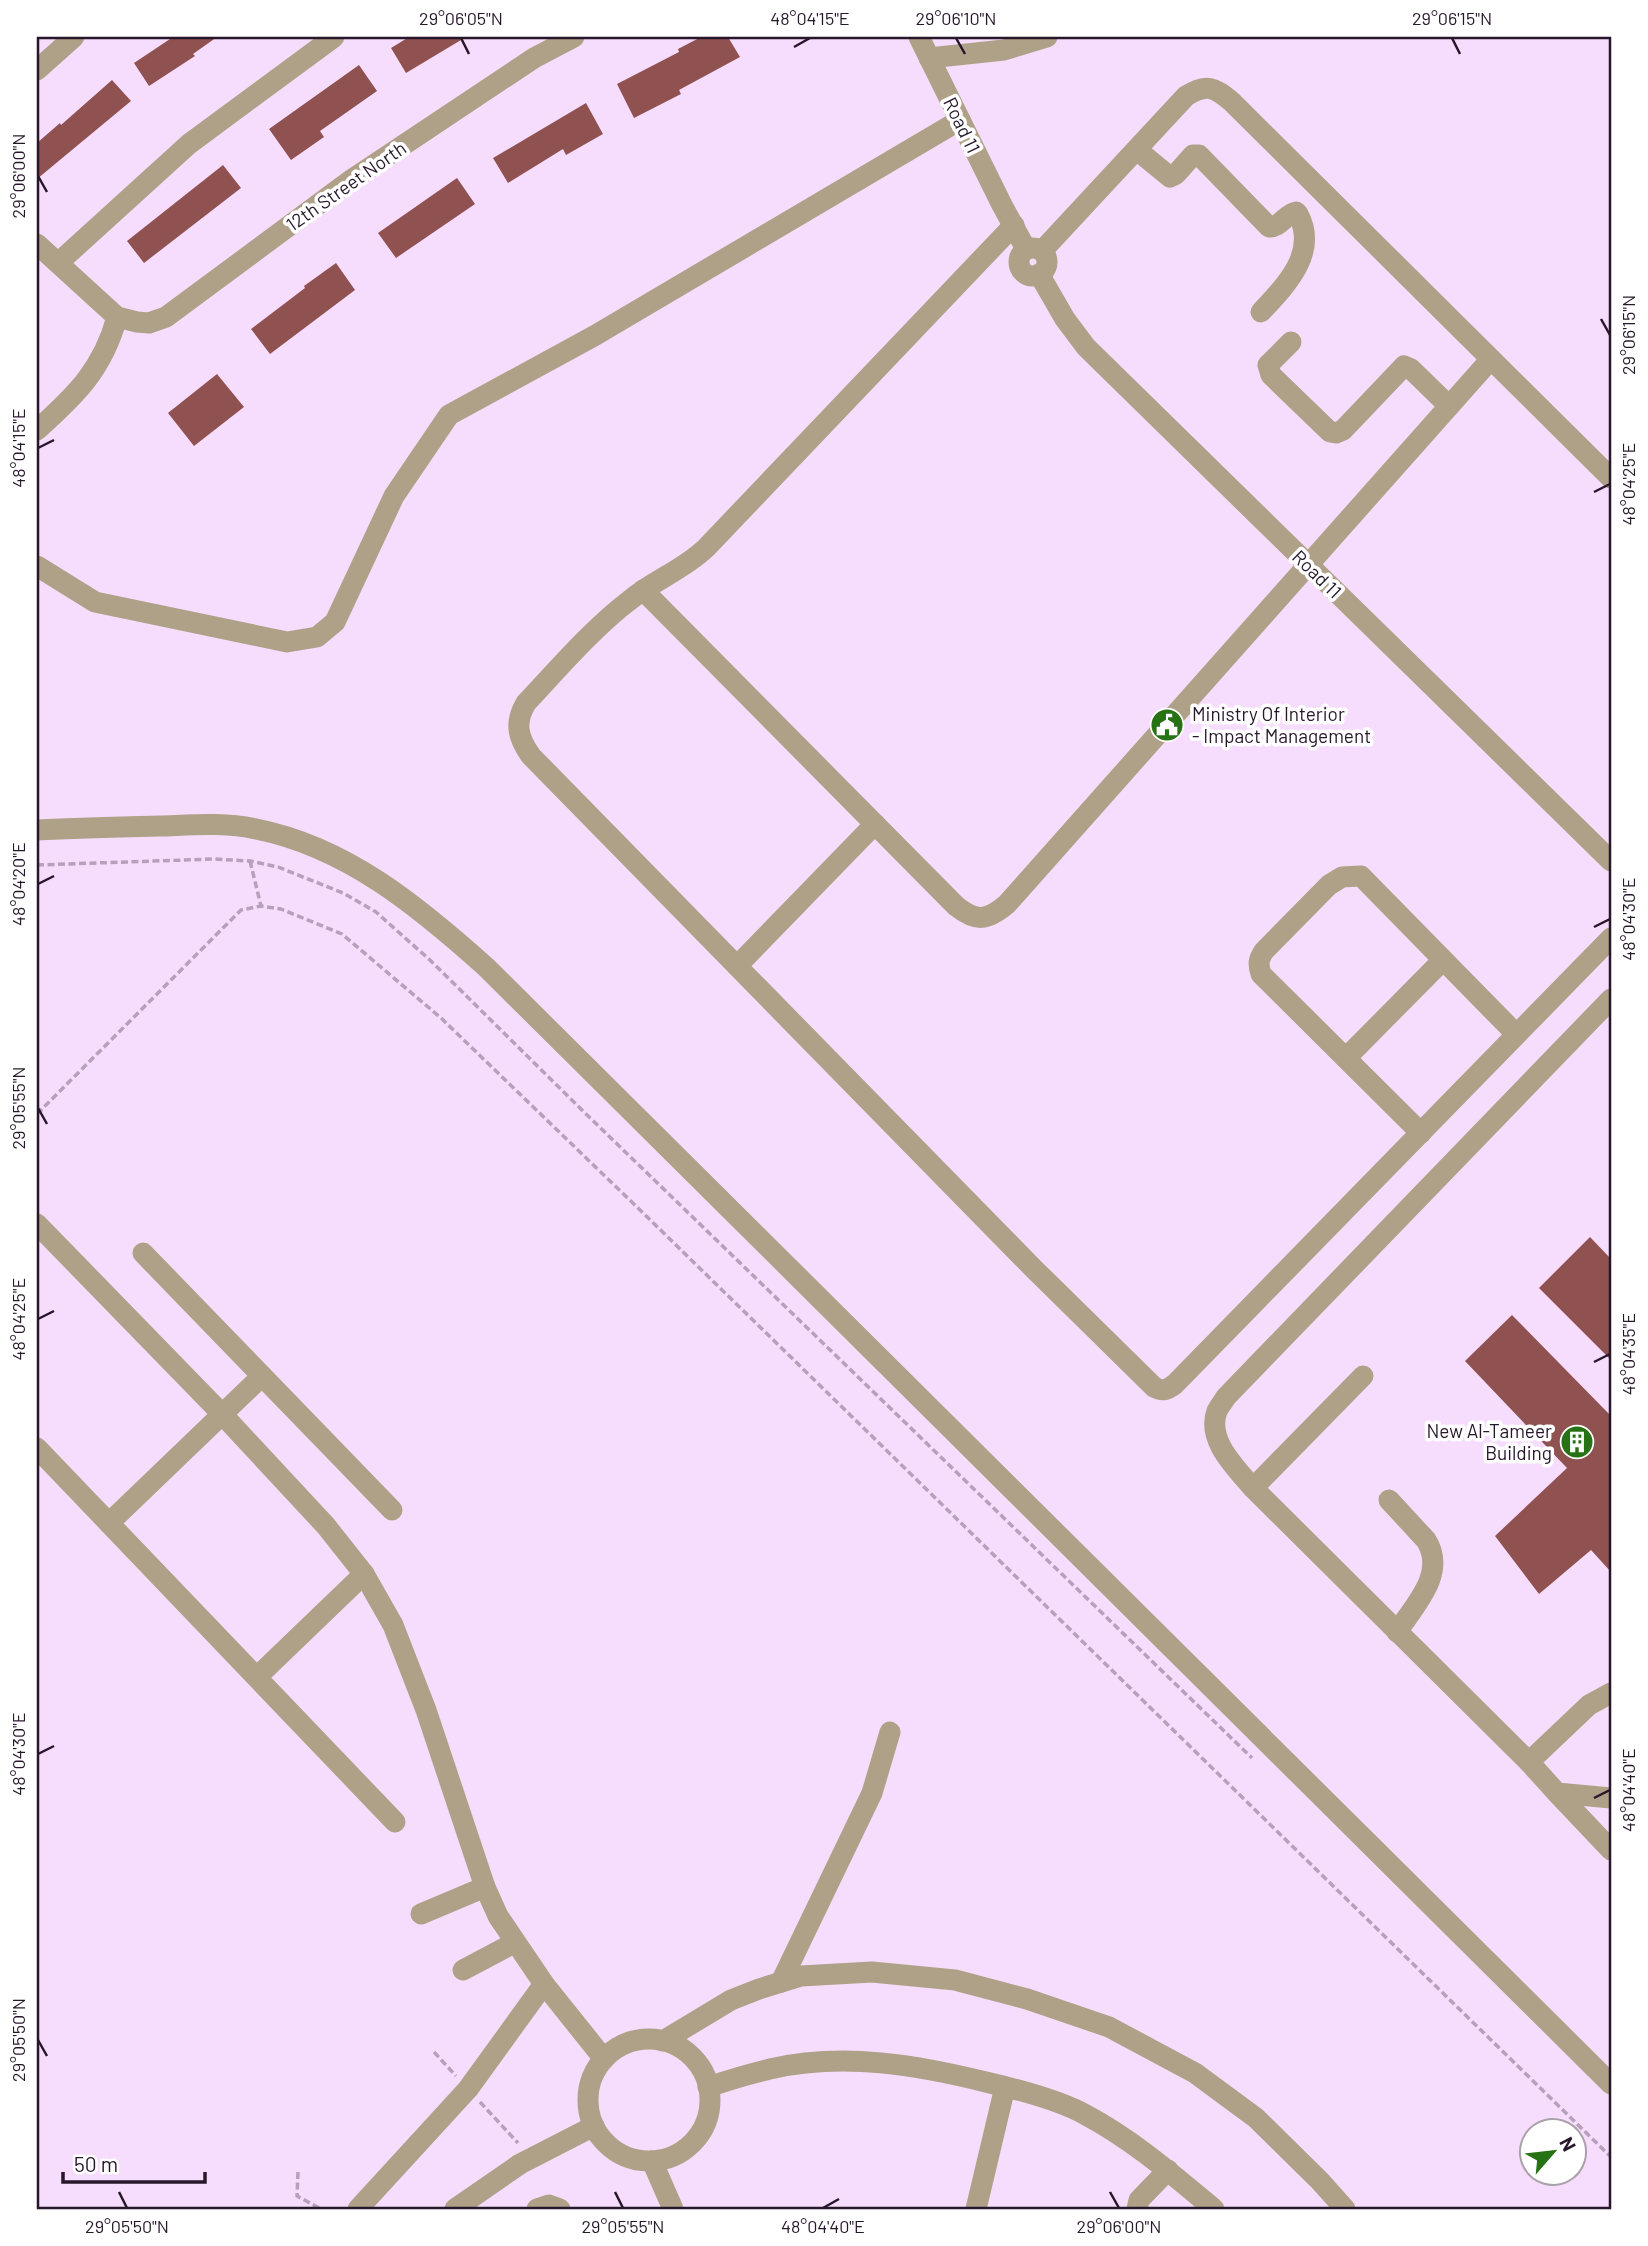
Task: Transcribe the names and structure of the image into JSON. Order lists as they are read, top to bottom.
{
  "streets": {
    "street": ["Road 11", "12th Street North"]
  },
  "places": {
    "public building": ["Ministry Of Interior - Impact Management"],
    "building": ["New Al-Tameer Building"]
  },
  "scale_bar": "50 m",
  "north": "top right",
  "coordinates": [
    "29°06'05\"N",
    "48°04'15\"E",
    "29°06'10\"N",
    "29°06'15\"N",
    "29°06'00\"N",
    "48°04'25\"E",
    "48°04'20\"E",
    "48°04'30\"E",
    "29°05'55\"N",
    "48°04'35\"E",
    "48°04'40\"E",
    "29°05'50\"N"
  ]
}
